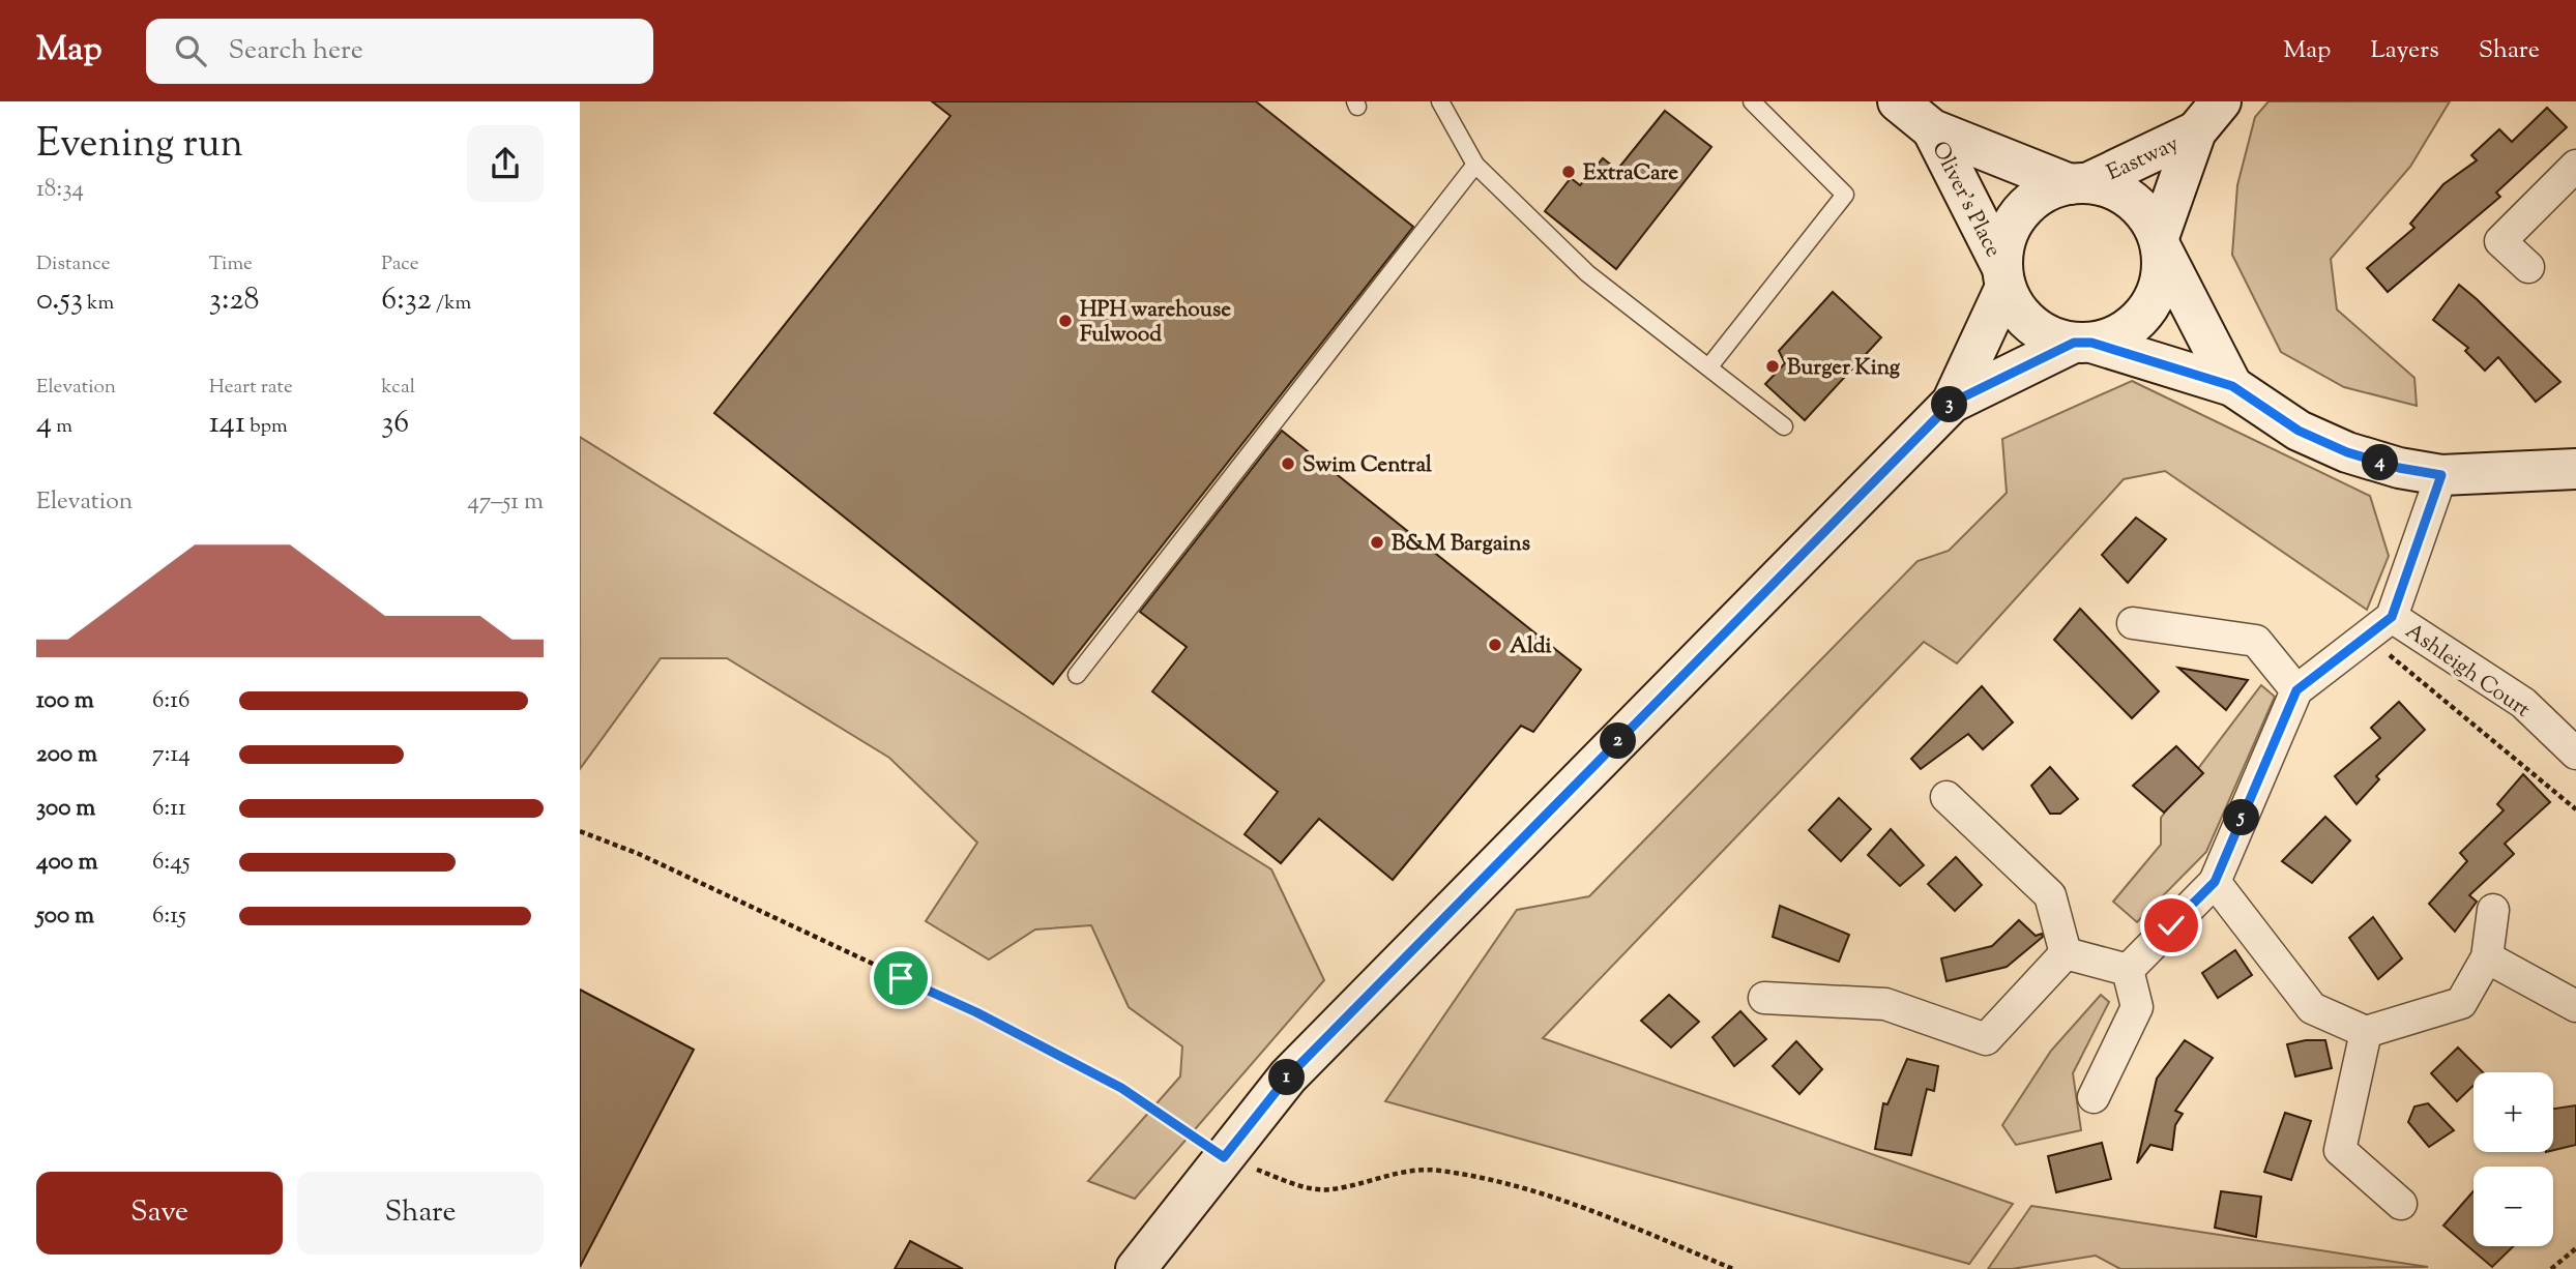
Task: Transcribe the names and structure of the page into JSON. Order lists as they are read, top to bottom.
{
  "streets": {
    "main road": ["Eastway", "Oliver's Place"],
    "street": ["Ashleigh Court"]
  },
  "crossings": [
    ["Eastway", "Oliver's Place"]
  ],
  "places": [
    "ExtraCare",
    "HPH warehouse Fulwood",
    "Burger King",
    "Swim Central",
    "B&M Bargains",
    "Aldi"
  ],
  "page": {
    "header": "Map",
    "search": "Search here",
    "nav": ["Map", "Layers", "Share"],
    "heading": ["Evening run", "18:34"],
    "stats": [
      ["Distance", "0.53 km"],
      ["Time", "3:28"],
      ["Pace", "6:32 /km"],
      ["Elevation", "4 m"],
      ["Heart rate", "141 bpm"],
      ["kcal", "36"]
    ],
    "pins": [
      "3",
      "4",
      "2",
      "5",
      "1"
    ],
    "chart": ["Elevation", "47–51 m"],
    "list": [
      {
        "name": "100 m",
        "note": "6:16"
      },
      {
        "name": "200 m",
        "note": "7:14"
      },
      {
        "name": "300 m",
        "note": "6:11"
      },
      {
        "name": "400 m",
        "note": "6:45"
      },
      {
        "name": "500 m",
        "note": "6:15"
      }
    ],
    "map_buttons": ["+", "−"],
    "buttons": ["Save", "Share"]
  }
}
